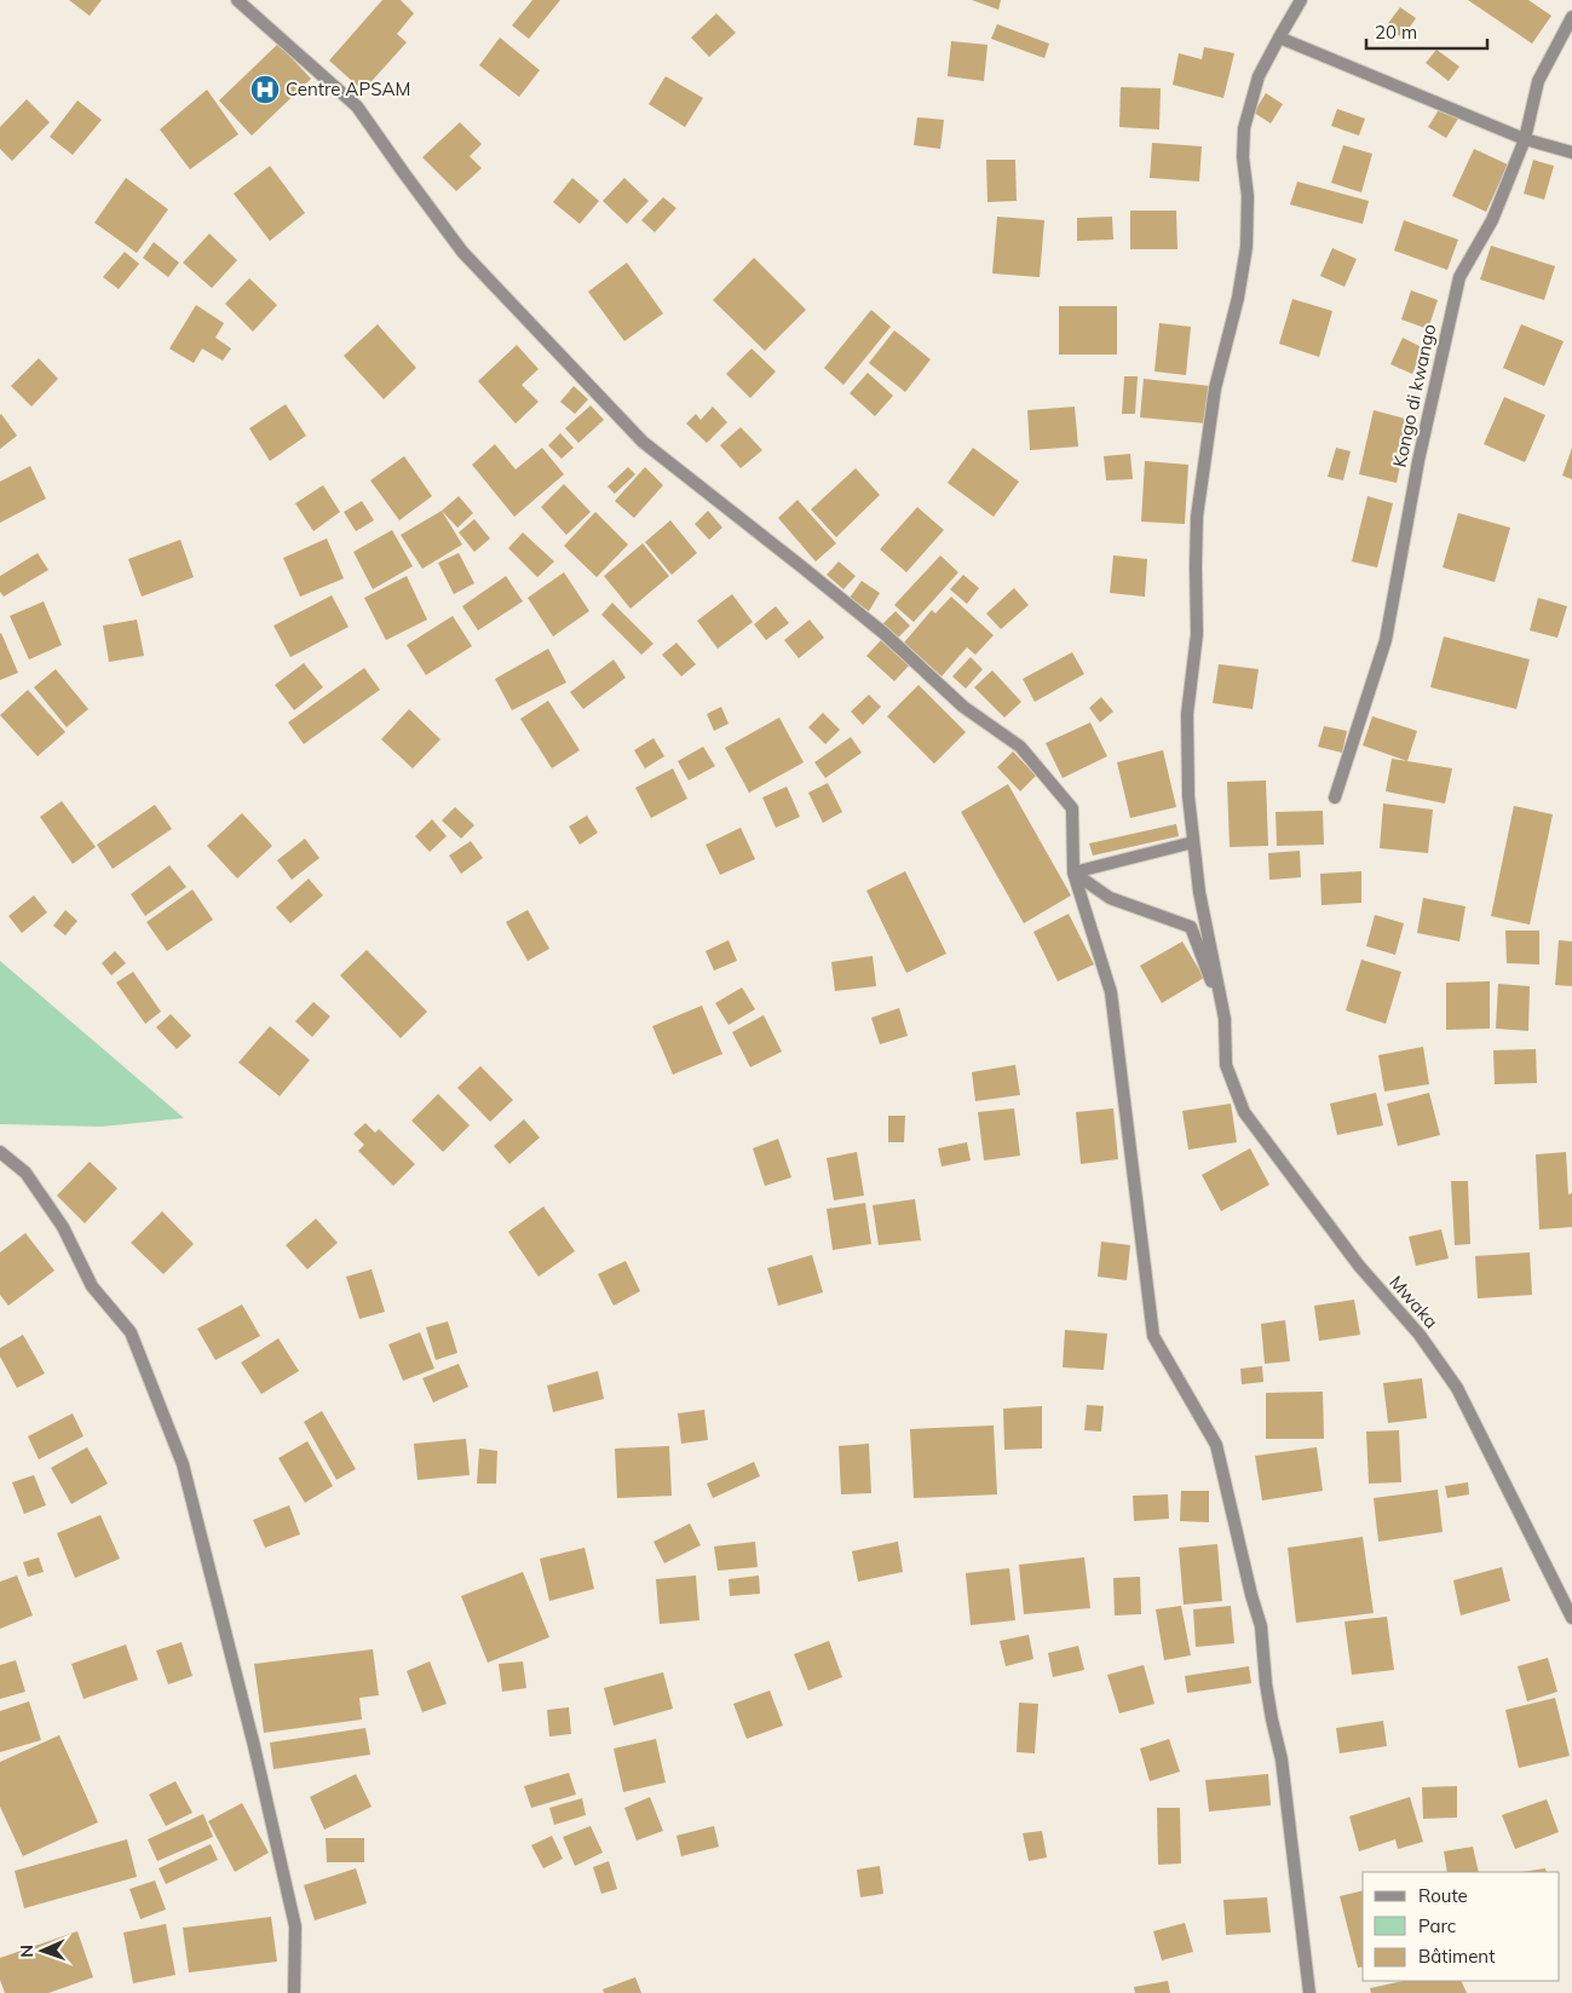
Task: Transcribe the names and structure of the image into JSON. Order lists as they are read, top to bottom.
{
  "streets": {
    "street": ["Kongo di kwango", "Mwaka"]
  },
  "places": {
    "hospital": ["Centre APSAM"]
  },
  "legend": ["Route", "Parc", "Bâtiment"],
  "scale_bar": "20 m",
  "north": "left"
}
